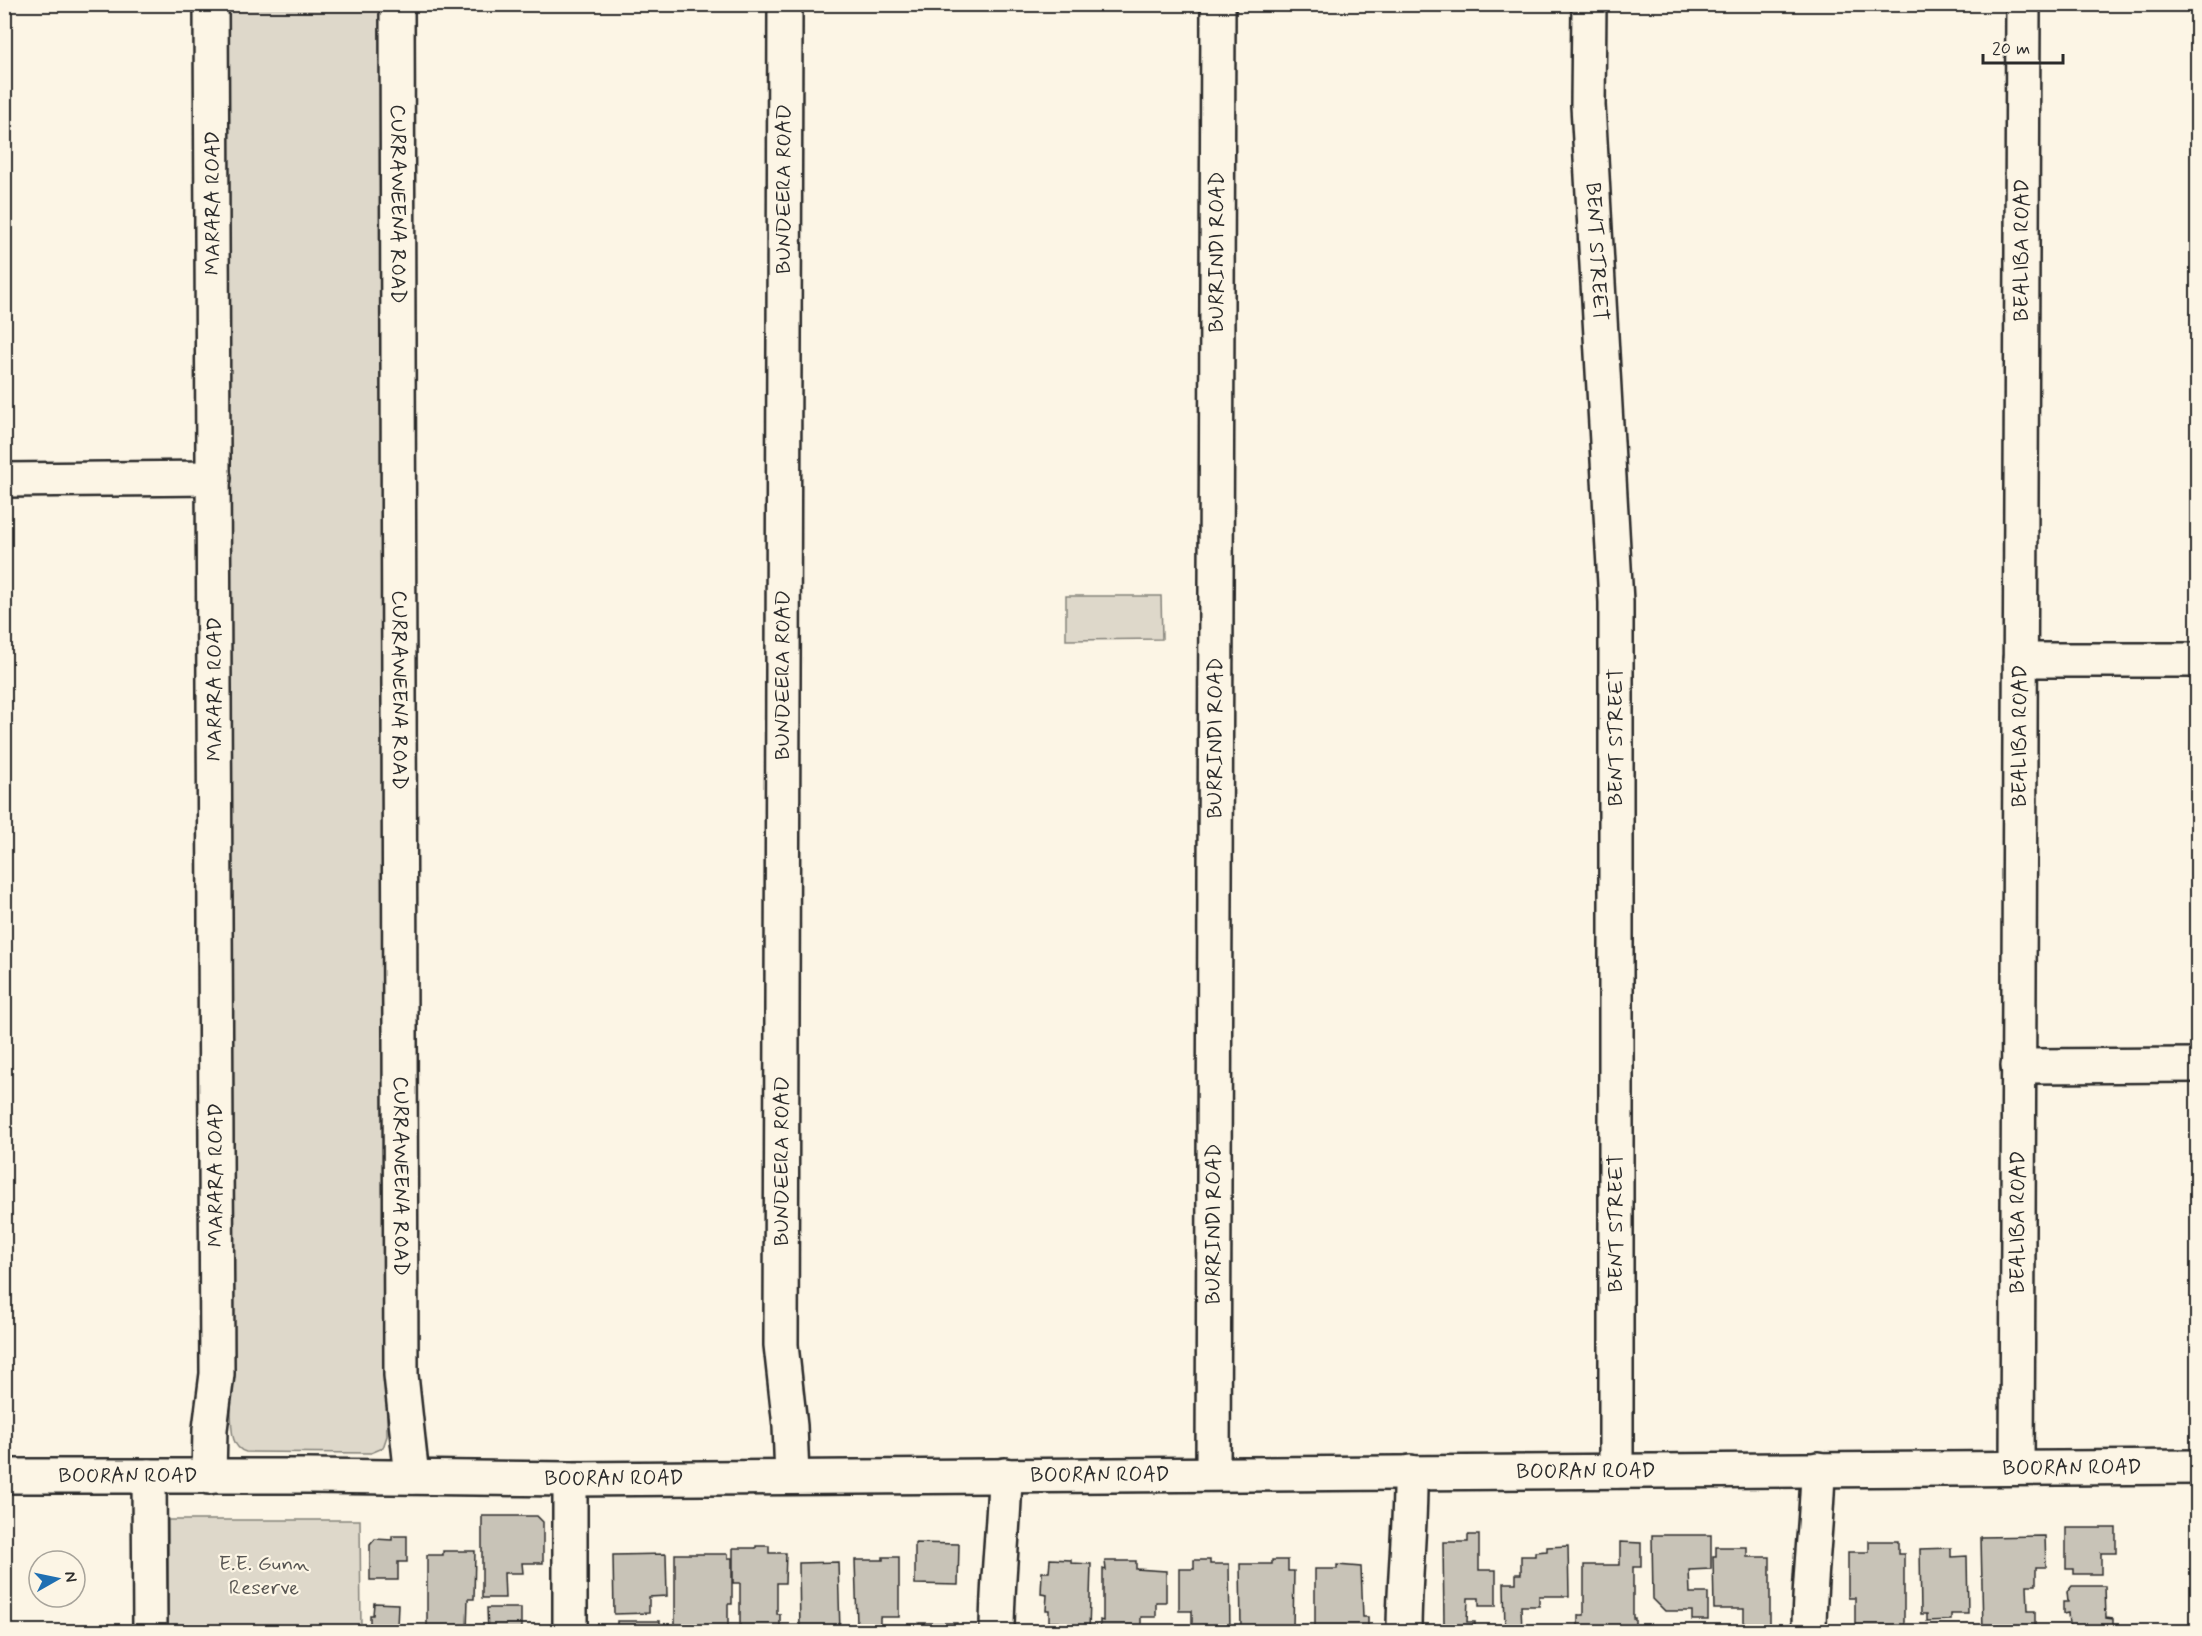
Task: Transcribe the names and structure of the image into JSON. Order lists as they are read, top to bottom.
{
  "streets": {
    "street": [
      "BUNDEERA ROAD",
      "MARARA ROAD",
      "CURRAWEENA ROAD",
      "BEALIBA ROAD",
      "BENT STREET",
      "BURRINDI ROAD",
      "BOORAN ROAD"
    ]
  },
  "crossings": [
    ["BUNDEERA ROAD", "BOORAN ROAD"],
    ["MARARA ROAD", "BOORAN ROAD"],
    ["CURRAWEENA ROAD", "BOORAN ROAD"],
    ["BEALIBA ROAD", "BOORAN ROAD"],
    ["BENT STREET", "BOORAN ROAD"],
    ["BURRINDI ROAD", "BOORAN ROAD"]
  ],
  "parks": ["E.E. Gunn Reserve"],
  "scale_bar": "20 m",
  "north": "right"
}
